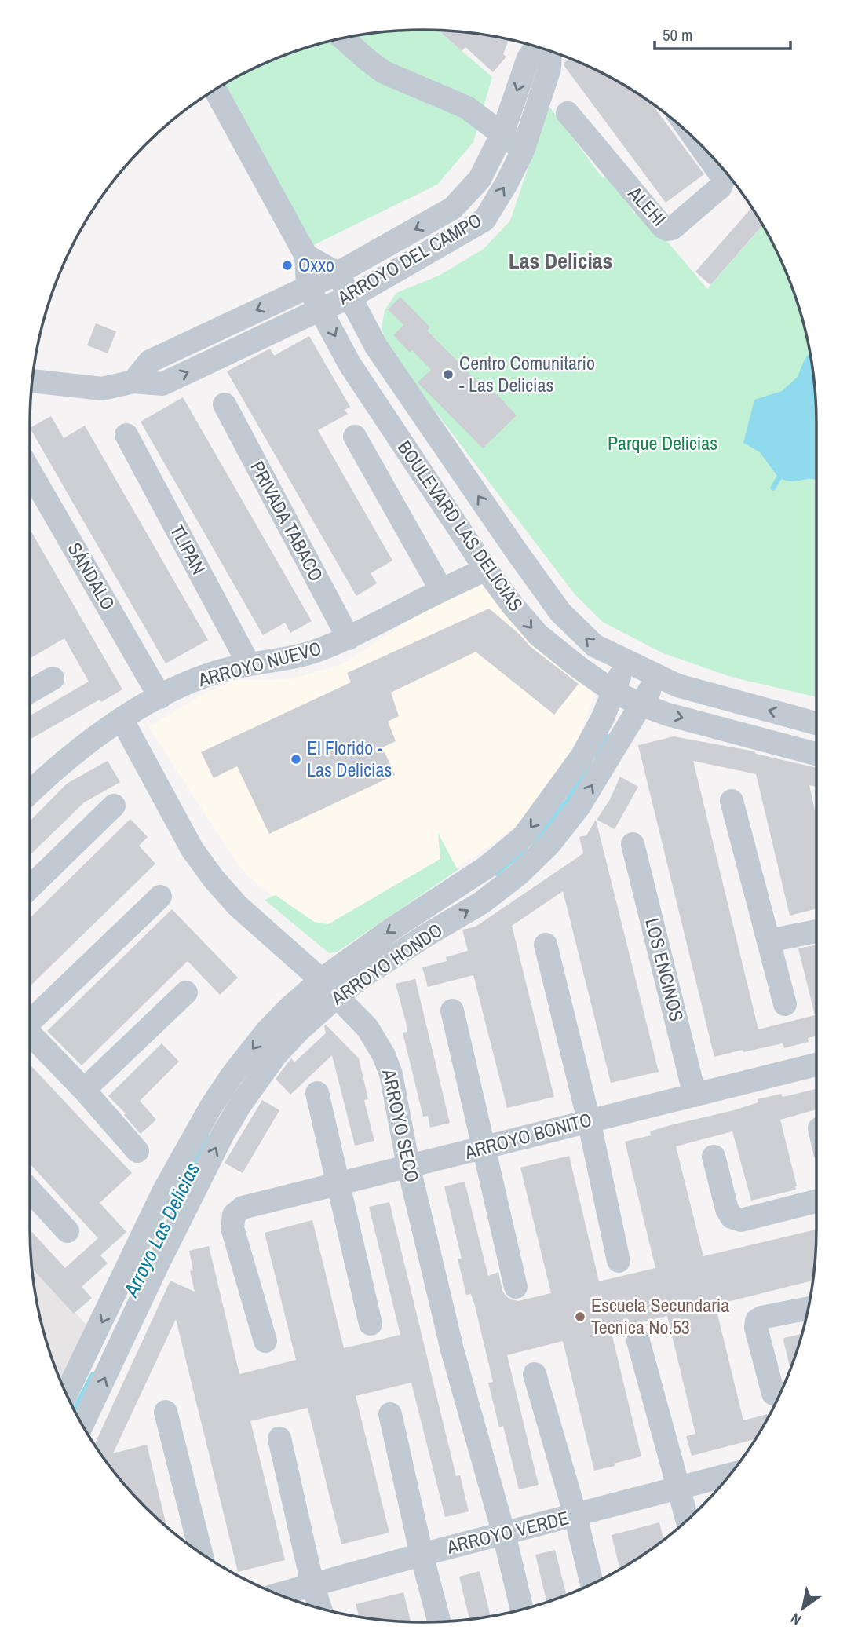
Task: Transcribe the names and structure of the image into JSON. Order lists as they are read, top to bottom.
{
  "streets": {
    "street": [
      "ALEHI",
      "ARROYO DEL CAMPO",
      "PRIVADA TABACO",
      "BOULEVARD LAS DELICIAS",
      "T´LIPAN",
      "SÁNDALO",
      "ARROYO NUEVO",
      "ARROYO HONDO",
      "LOS ENCINOS",
      "ARROYO SECO",
      "ARROYO BONITO",
      "ARROYO VERDE"
    ]
  },
  "crossings": [
    ["ARROYO DEL CAMPO", "BOULEVARD LAS DELICIAS"],
    ["PRIVADA TABACO", "ARROYO NUEVO"],
    ["BOULEVARD LAS DELICIAS", "ARROYO NUEVO"],
    ["BOULEVARD LAS DELICIAS", "ARROYO HONDO"],
    ["T´LIPAN", "ARROYO NUEVO"],
    ["SÁNDALO", "ARROYO NUEVO"],
    ["ARROYO NUEVO", "ARROYO SECO"],
    ["ARROYO HONDO", "ARROYO SECO"],
    ["LOS ENCINOS", "ARROYO BONITO"],
    ["ARROYO SECO", "ARROYO BONITO"],
    ["ARROYO SECO", "ARROYO VERDE"]
  ],
  "districts": ["Las Delicias"],
  "water": ["Arroyo Las Delicias"],
  "parks": ["Parque Delicias"],
  "places": [
    "Oxxo",
    "Centro Comunitario - Las Delicias",
    "El Florido - Las Delicias",
    "Escuela Secundaria Tecnica No.53"
  ],
  "scale_bar": "50 m",
  "north": "bottom left"
}
